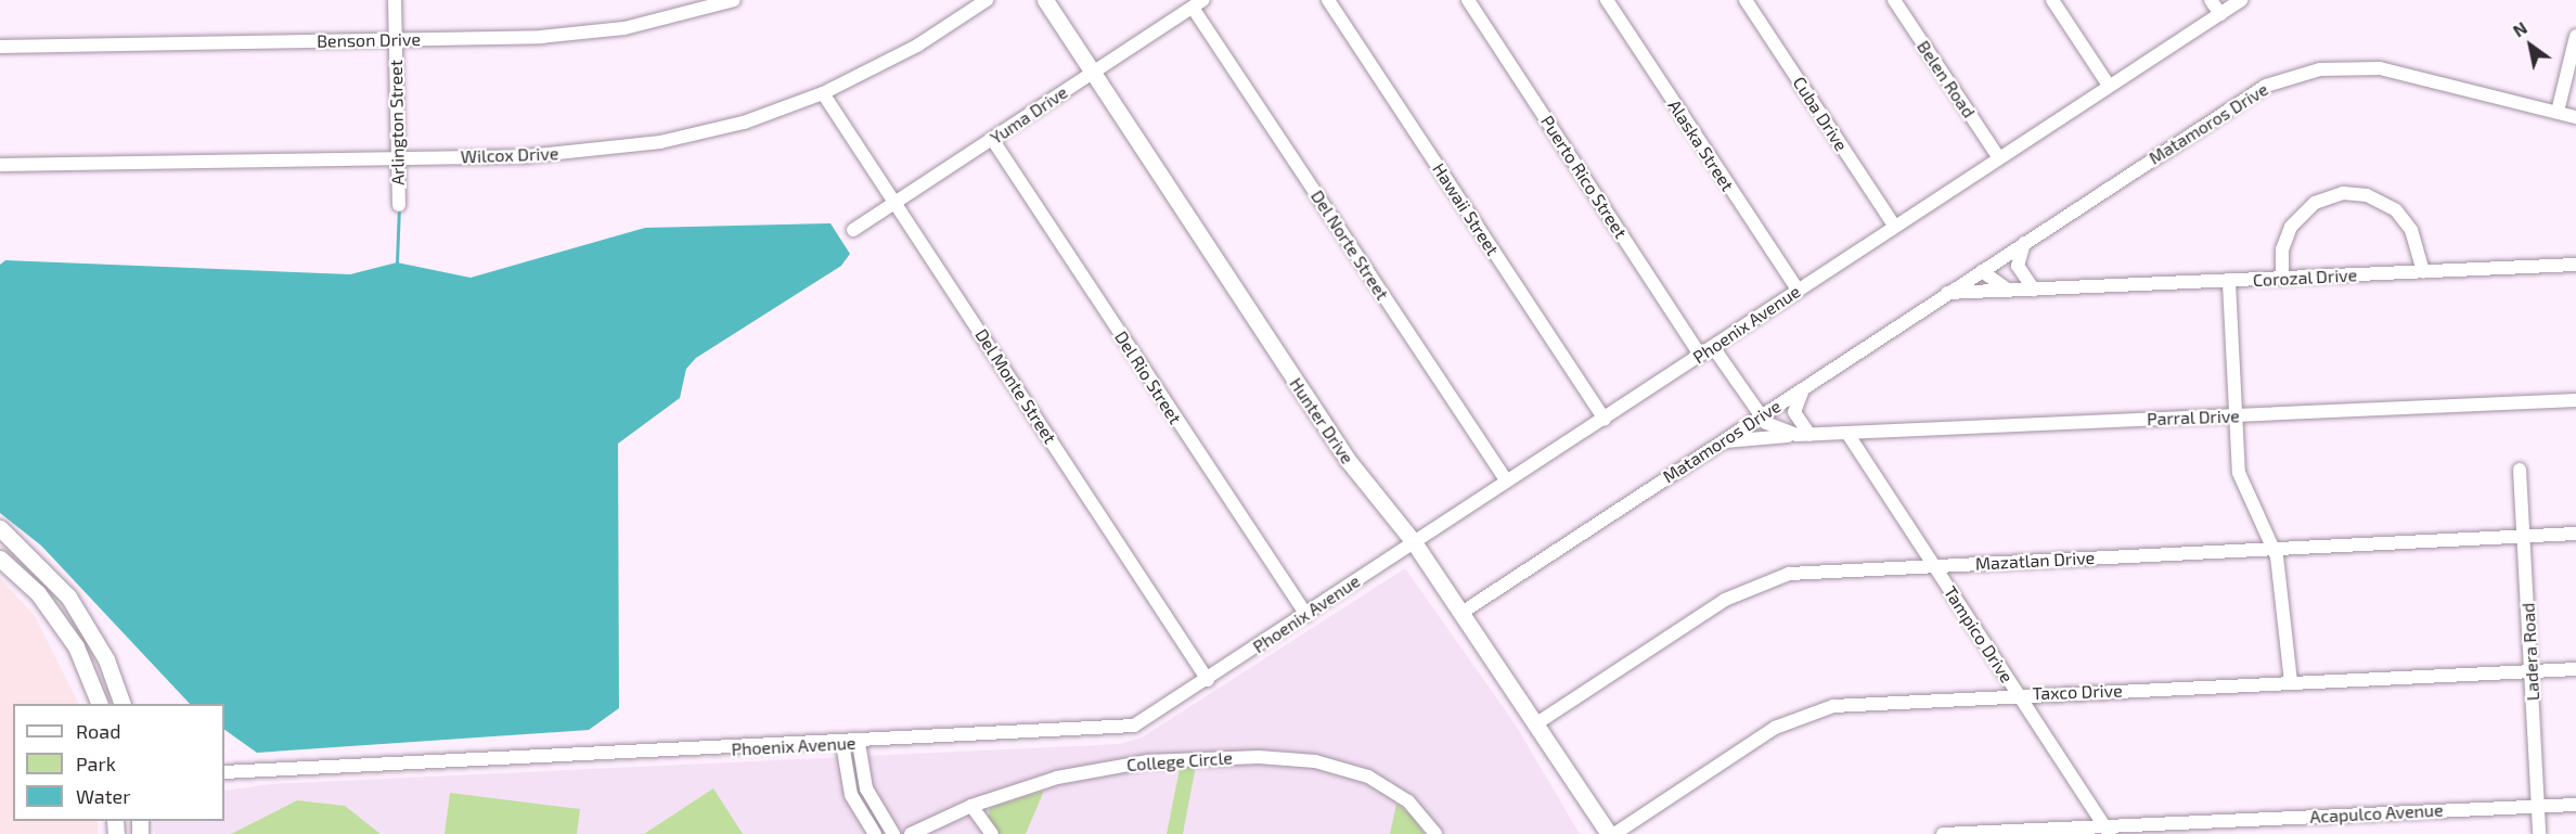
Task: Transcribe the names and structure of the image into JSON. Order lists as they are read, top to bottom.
{
  "streets": {
    "main road": ["Hunter Drive"],
    "street": [
      "Benson Drive",
      "Belen Road",
      "Cuba Drive",
      "Yuma Drive",
      "Arlington Street",
      "Matamoros Drive",
      "Alaska Street",
      "Wilcox Drive",
      "Puerto Rico Street",
      "Hawaii Street",
      "Del Norte Street",
      "Corozal Drive",
      "Phoenix Avenue",
      "Del Rio Street",
      "Del Monte Street",
      "Parral Drive",
      "Mazatlan Drive",
      "Tampico Drive",
      "Ladera Road",
      "Taxco Drive",
      "College Circle",
      "Acapulco Avenue"
    ]
  },
  "crossings": [
    ["Benson Drive", "Arlington Street"],
    ["Belen Road", "Phoenix Avenue"],
    ["Cuba Drive", "Phoenix Avenue"],
    ["Yuma Drive", "Del Norte Street"],
    ["Yuma Drive", "Del Rio Street"],
    ["Yuma Drive", "Del Monte Street"],
    ["Yuma Drive", "Hunter Drive"],
    ["Arlington Street", "Wilcox Drive"],
    ["Matamoros Drive", "Corozal Drive"],
    ["Matamoros Drive", "Parral Drive"],
    ["Matamoros Drive", "Hunter Drive"],
    ["Alaska Street", "Phoenix Avenue"],
    ["Wilcox Drive", "Del Monte Street"],
    ["Puerto Rico Street", "Phoenix Avenue"],
    ["Hawaii Street", "Phoenix Avenue"],
    ["Del Norte Street", "Phoenix Avenue"],
    ["Phoenix Avenue", "Del Rio Street"],
    ["Phoenix Avenue", "Del Monte Street"],
    ["Phoenix Avenue", "Hunter Drive"],
    ["Parral Drive", "Tampico Drive"],
    ["Hunter Drive", "Mazatlan Drive"],
    ["Mazatlan Drive", "Tampico Drive"],
    ["Mazatlan Drive", "Ladera Road"],
    ["Tampico Drive", "Taxco Drive"],
    ["Tampico Drive", "Acapulco Avenue"],
    ["Ladera Road", "Taxco Drive"],
    ["Ladera Road", "Acapulco Avenue"]
  ],
  "legend": ["Road", "Park", "Water"],
  "north": "top left"
}
